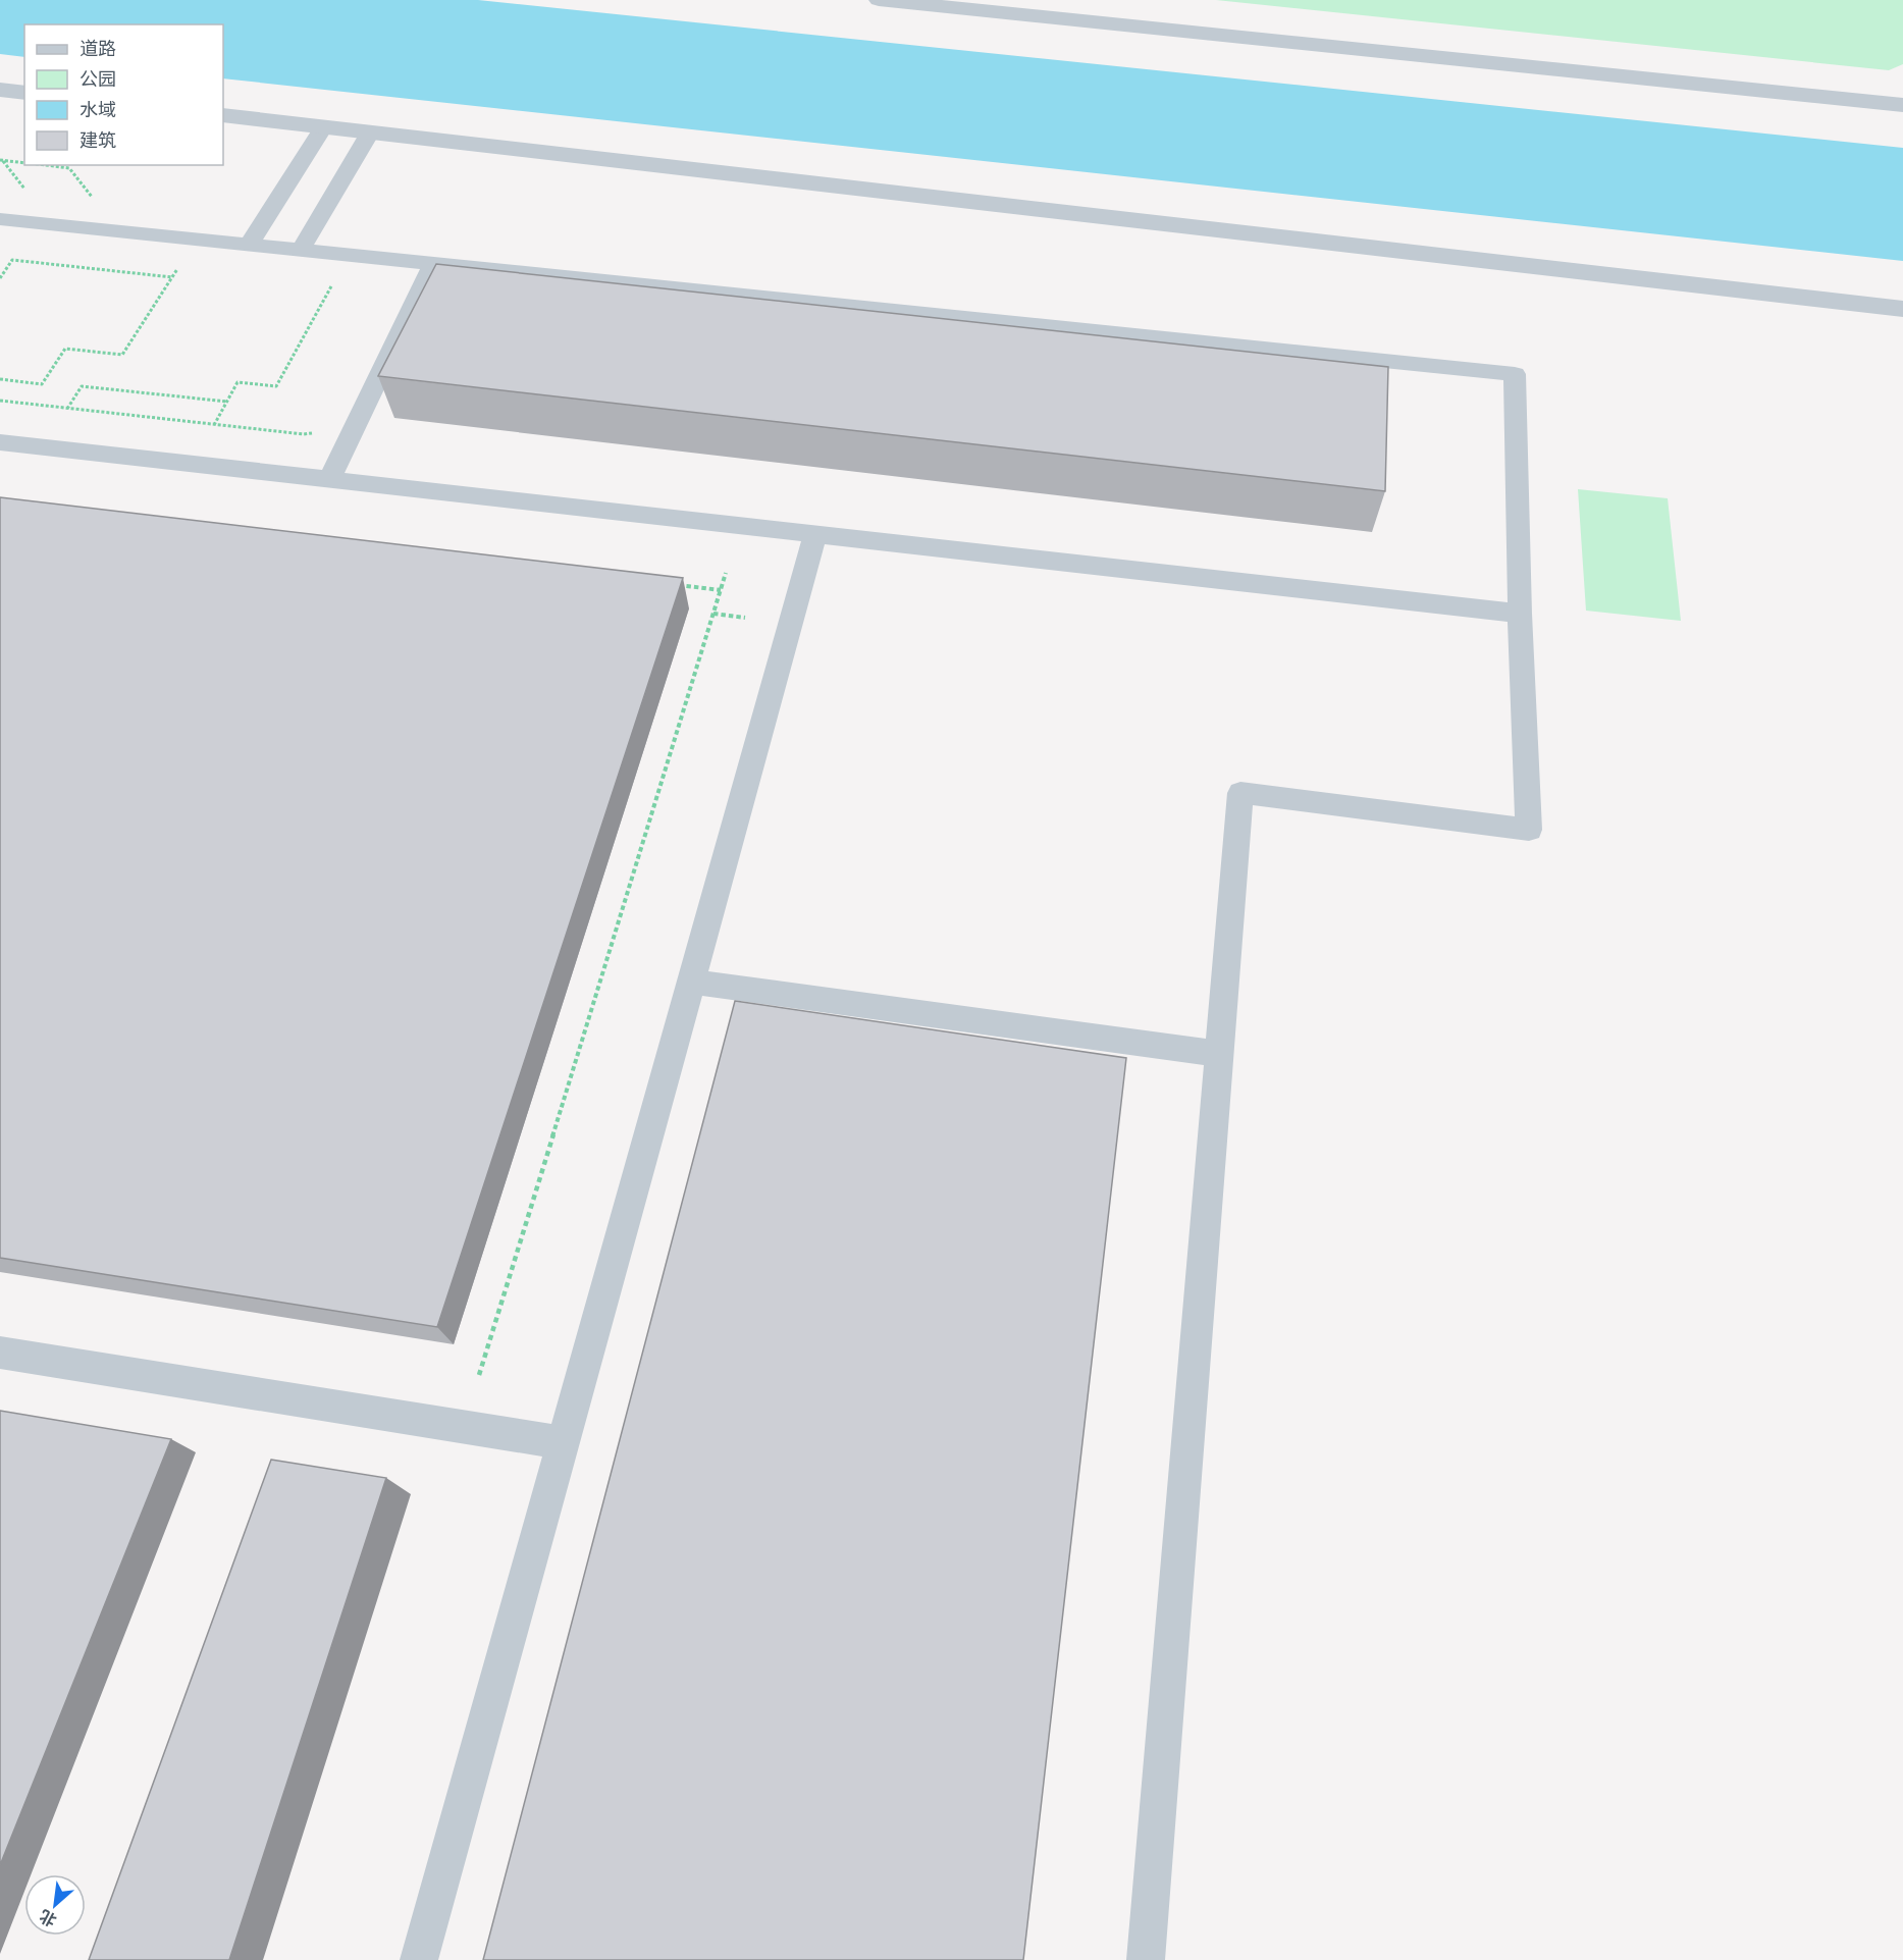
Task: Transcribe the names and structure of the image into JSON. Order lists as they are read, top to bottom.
{
  "legend": [
    "道路",
    "公园",
    "水域",
    "建筑"
  ],
  "north": "bottom left"
}
